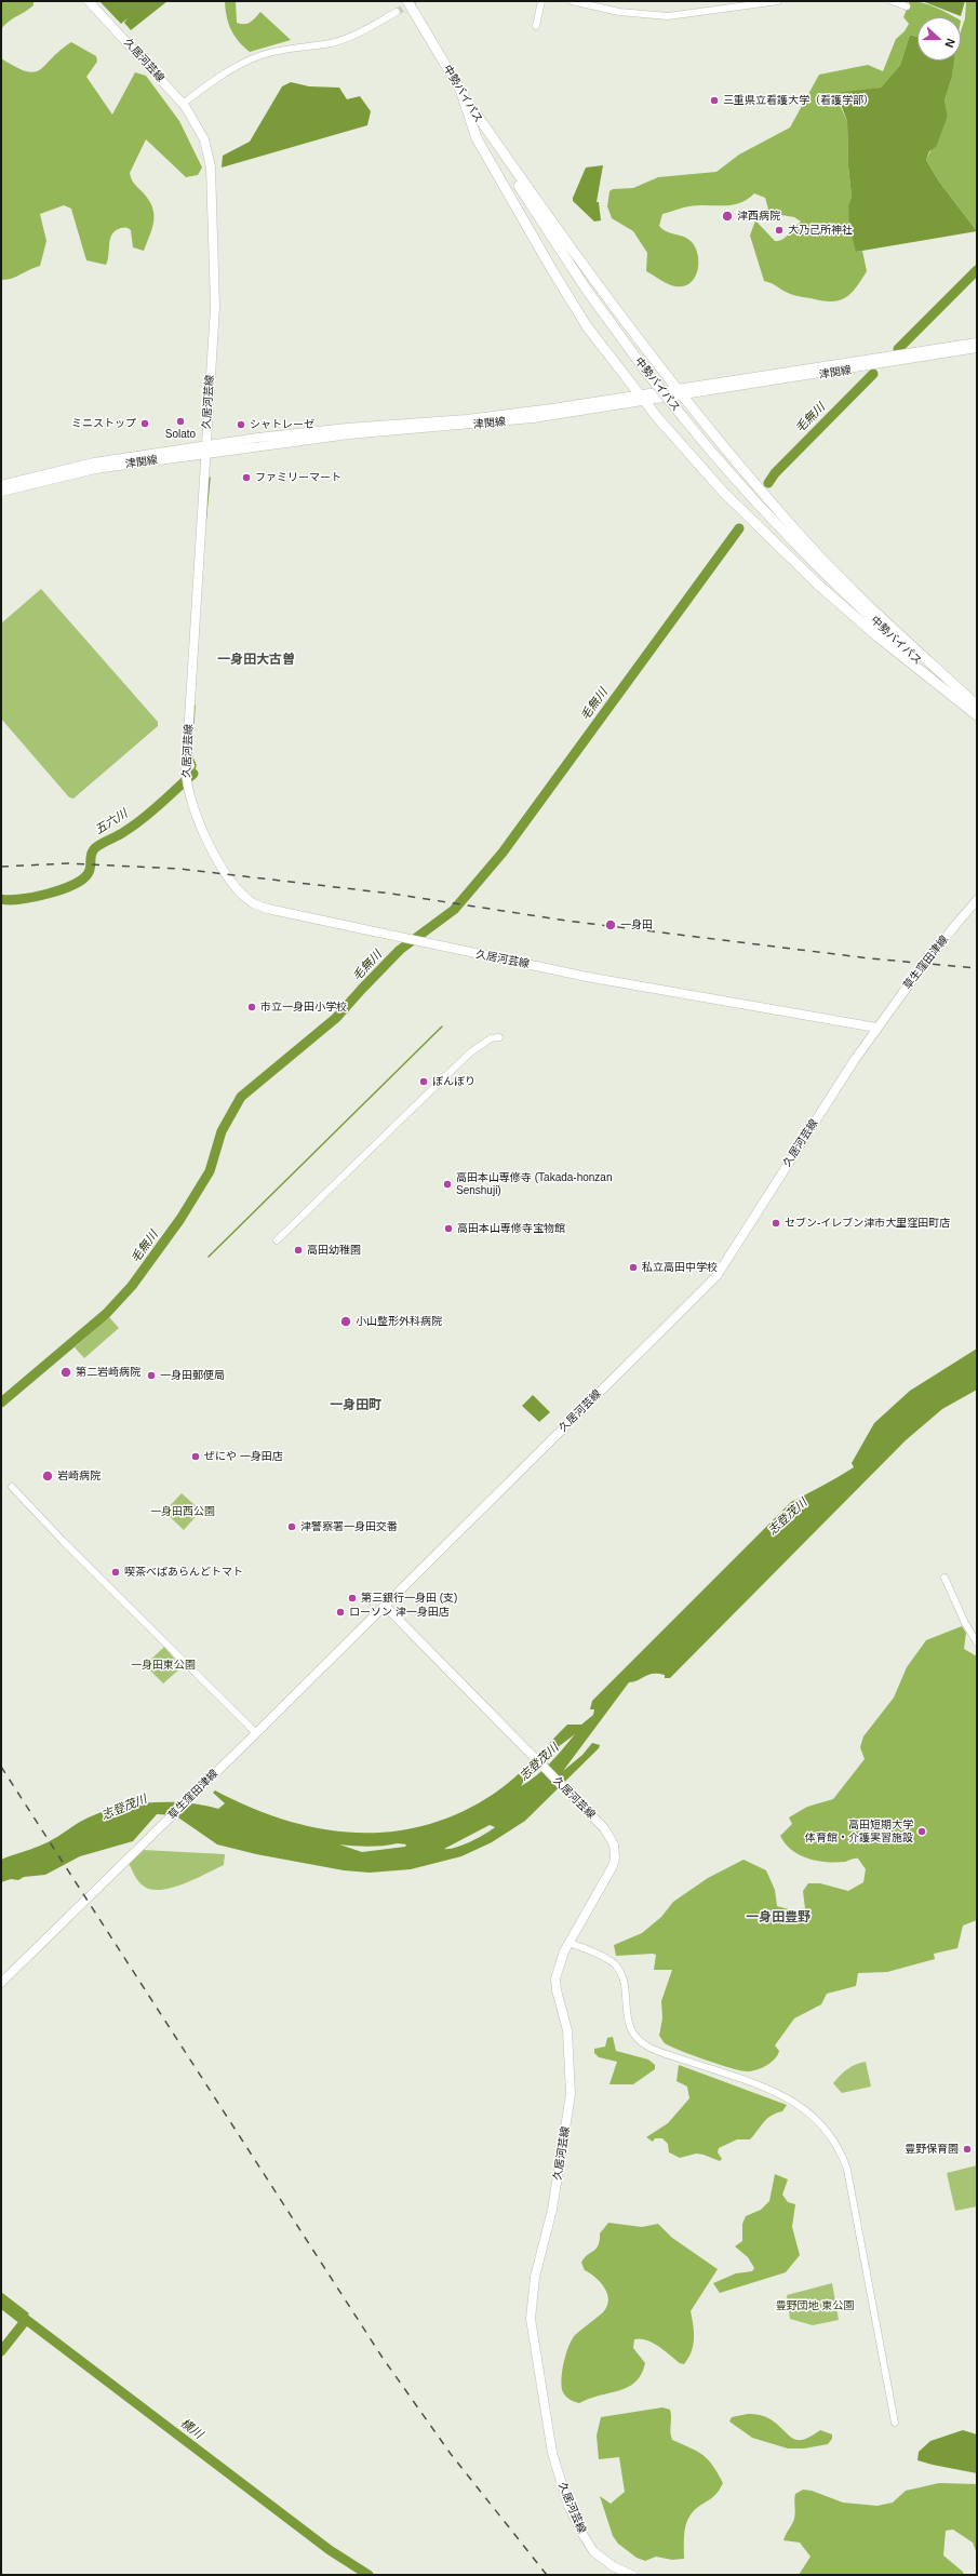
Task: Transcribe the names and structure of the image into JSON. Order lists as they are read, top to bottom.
{
  "streets": {
    "highway": ["中勢バイパス"],
    "main road": ["久居河芸線", "津関線", "草生窪田津線"]
  },
  "crossings": [
    ["久居河芸線", "津関線"],
    ["久居河芸線", "草生窪田津線"]
  ],
  "districts": ["一身田大古曽", "一身田町", "一身田豊野"],
  "water": [
    "毛無川",
    "五六川",
    "志登茂川",
    "横川"
  ],
  "parks": ["一身田西公園", "一身田東公園", "豊野団地 東公園"],
  "places": [
    "三重県立看護大学（看護学部）",
    "津西病院",
    "大乃己所神社",
    "Solato",
    "ミニストップ",
    "シャトレーゼ",
    "ファミリーマート",
    "一身田",
    "市立一身田小学校",
    "ぼんぼり",
    "高田本山専修寺 (Takada-honzan Senshuji)",
    "セブン-イレブン津市大里窪田町店",
    "高田本山専修寺宝物館",
    "高田幼稚園",
    "私立高田中学校",
    "小山整形外科病院",
    "第二岩崎病院",
    "一身田郵便局",
    "ぜにや 一身田店",
    "岩崎病院",
    "津警察署一身田交番",
    "喫茶べぱあらんどトマト",
    "第三銀行一身田 (支)",
    "ローソン 津一身田店",
    "高田短期大学 体育館・介護実習施設",
    "豊野保育園"
  ],
  "north": "right"
}
